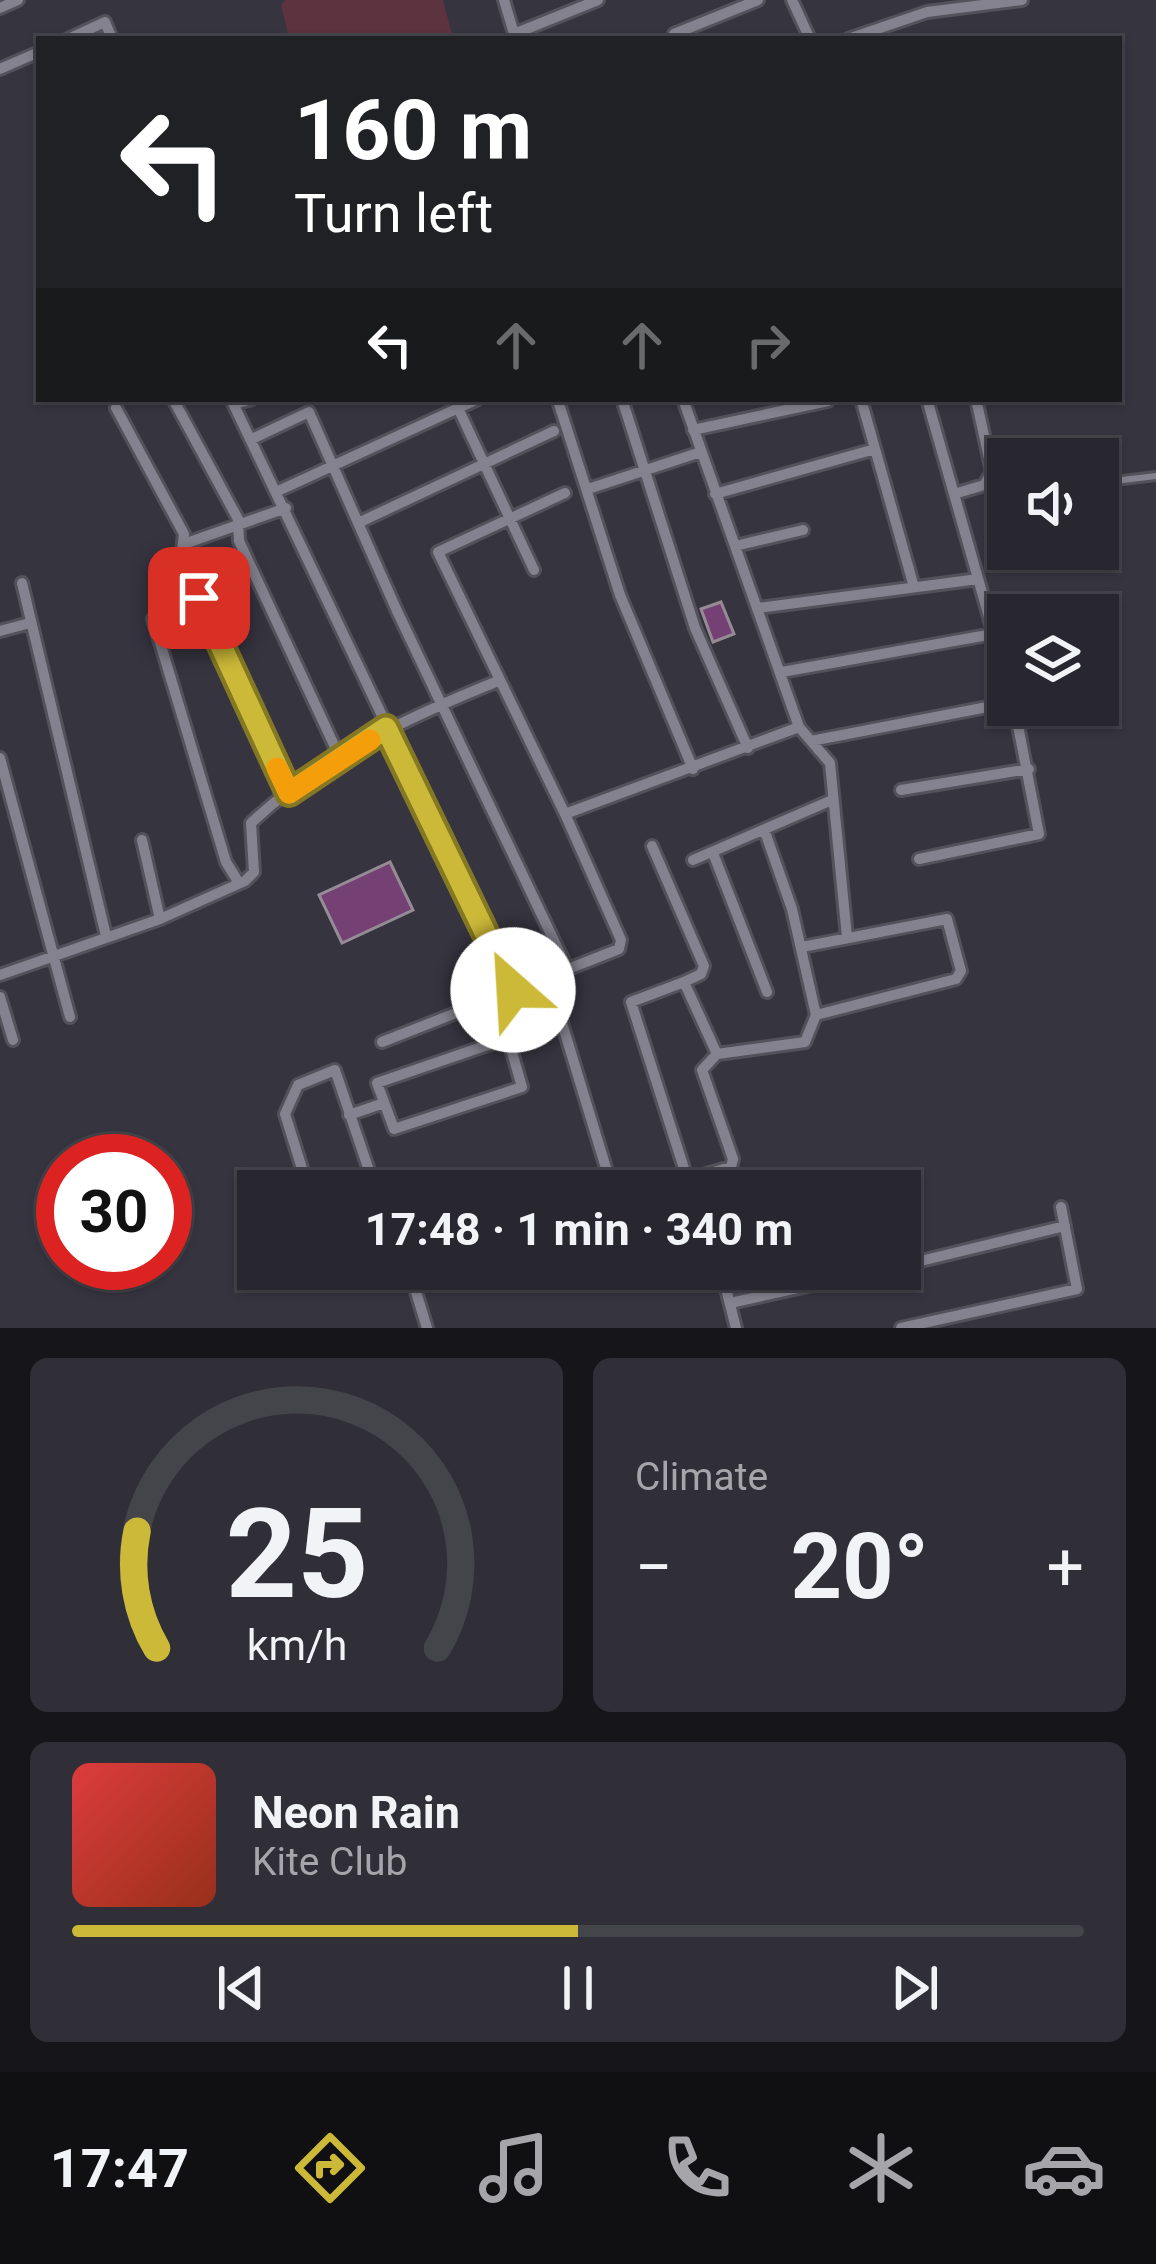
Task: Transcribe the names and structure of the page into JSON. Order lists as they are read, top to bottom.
{
  "page": {
    "turn": ["160 m", "Turn left"],
    "limit": "30",
    "trip": "17:48 · 1 min · 340 m",
    "tile": "Climate",
    "heat": ["−", "20°", "+"],
    "song": ["Neon Rain", "Kite Club"],
    "tabs": "17:47",
    "gauge": ["25", "km/h"]
  }
}
